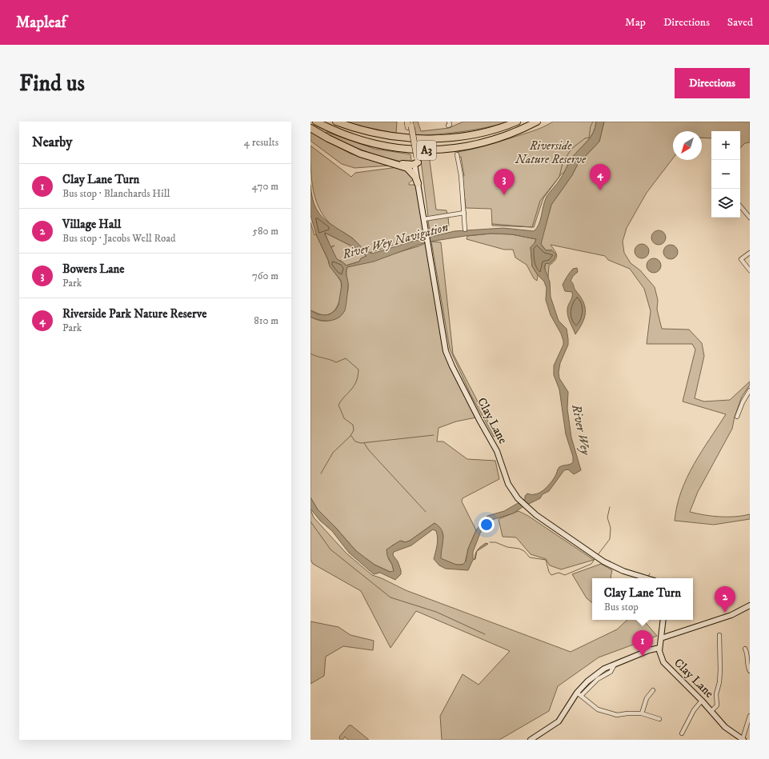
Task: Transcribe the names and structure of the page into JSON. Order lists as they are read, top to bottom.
{
  "streets": {
    "highway": ["A3"],
    "main road": ["Clay Lane"]
  },
  "water": ["River Wey Navigation", "River Wey"],
  "parks": ["Riverside Nature Reserve"],
  "north": "bottom left",
  "page": {
    "header": "Mapleaf",
    "nav": ["Map", "Directions", "Saved"],
    "buttons": "Directions",
    "title": "Find us",
    "heading": ["Nearby", "4 results"],
    "map_buttons": ["+", "−"],
    "list": [
      {
        "mark": "1",
        "name": "Clay Lane Turn",
        "note": "Bus stop · Blanchards Hill",
        "value": "470 m"
      },
      {
        "mark": "2",
        "name": "Village Hall",
        "note": "Bus stop · Jacobs Well Road",
        "value": "580 m"
      },
      {
        "mark": "3",
        "name": "Bowers Lane",
        "note": "Park",
        "value": "760 m"
      },
      {
        "mark": "4",
        "name": "Riverside Park Nature Reserve",
        "note": "Park",
        "value": "810 m"
      }
    ],
    "pins": [
      "4",
      "3",
      "2",
      "1"
    ],
    "popup": ["Clay Lane Turn", "Bus stop"]
  }
}
